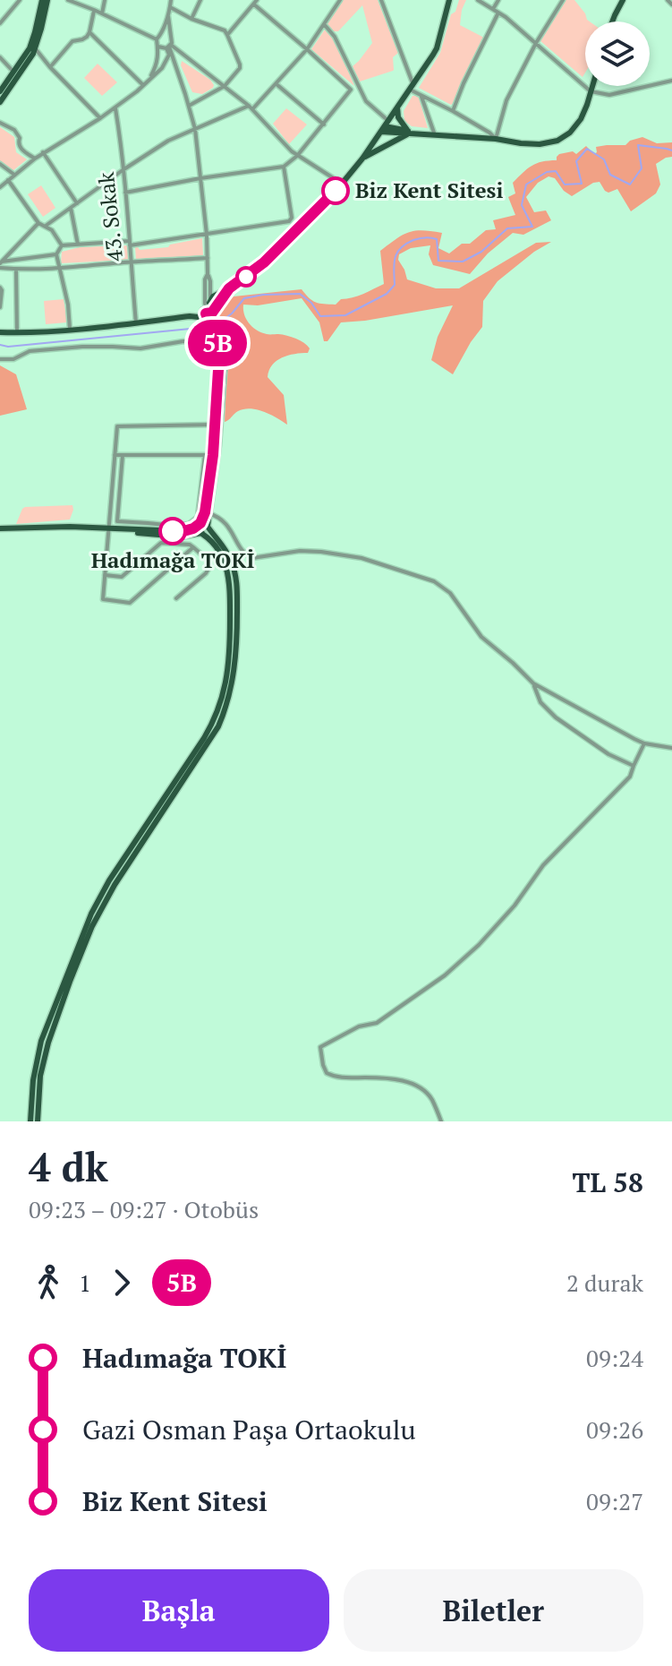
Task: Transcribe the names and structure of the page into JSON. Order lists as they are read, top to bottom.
{
  "streets": {
    "street": ["43. Sokak"]
  },
  "places": ["Biz Kent Sitesi", "Hadımağa TOKİ"],
  "lines": ["bus line 5B"],
  "page": {
    "on_map": "5B",
    "heading": ["4 dk", "09:23 – 09:27 · Otobüs", "TL 58"],
    "legs": ["1", "5B", "2 durak"],
    "list": [
      {
        "name": "Hadımağa TOKİ",
        "value": "09:24"
      },
      {
        "name": "Gazi Osman Paşa Ortaokulu",
        "value": "09:26"
      },
      {
        "name": "Biz Kent Sitesi",
        "value": "09:27"
      }
    ],
    "buttons": ["Başla", "Biletler"]
  }
}
